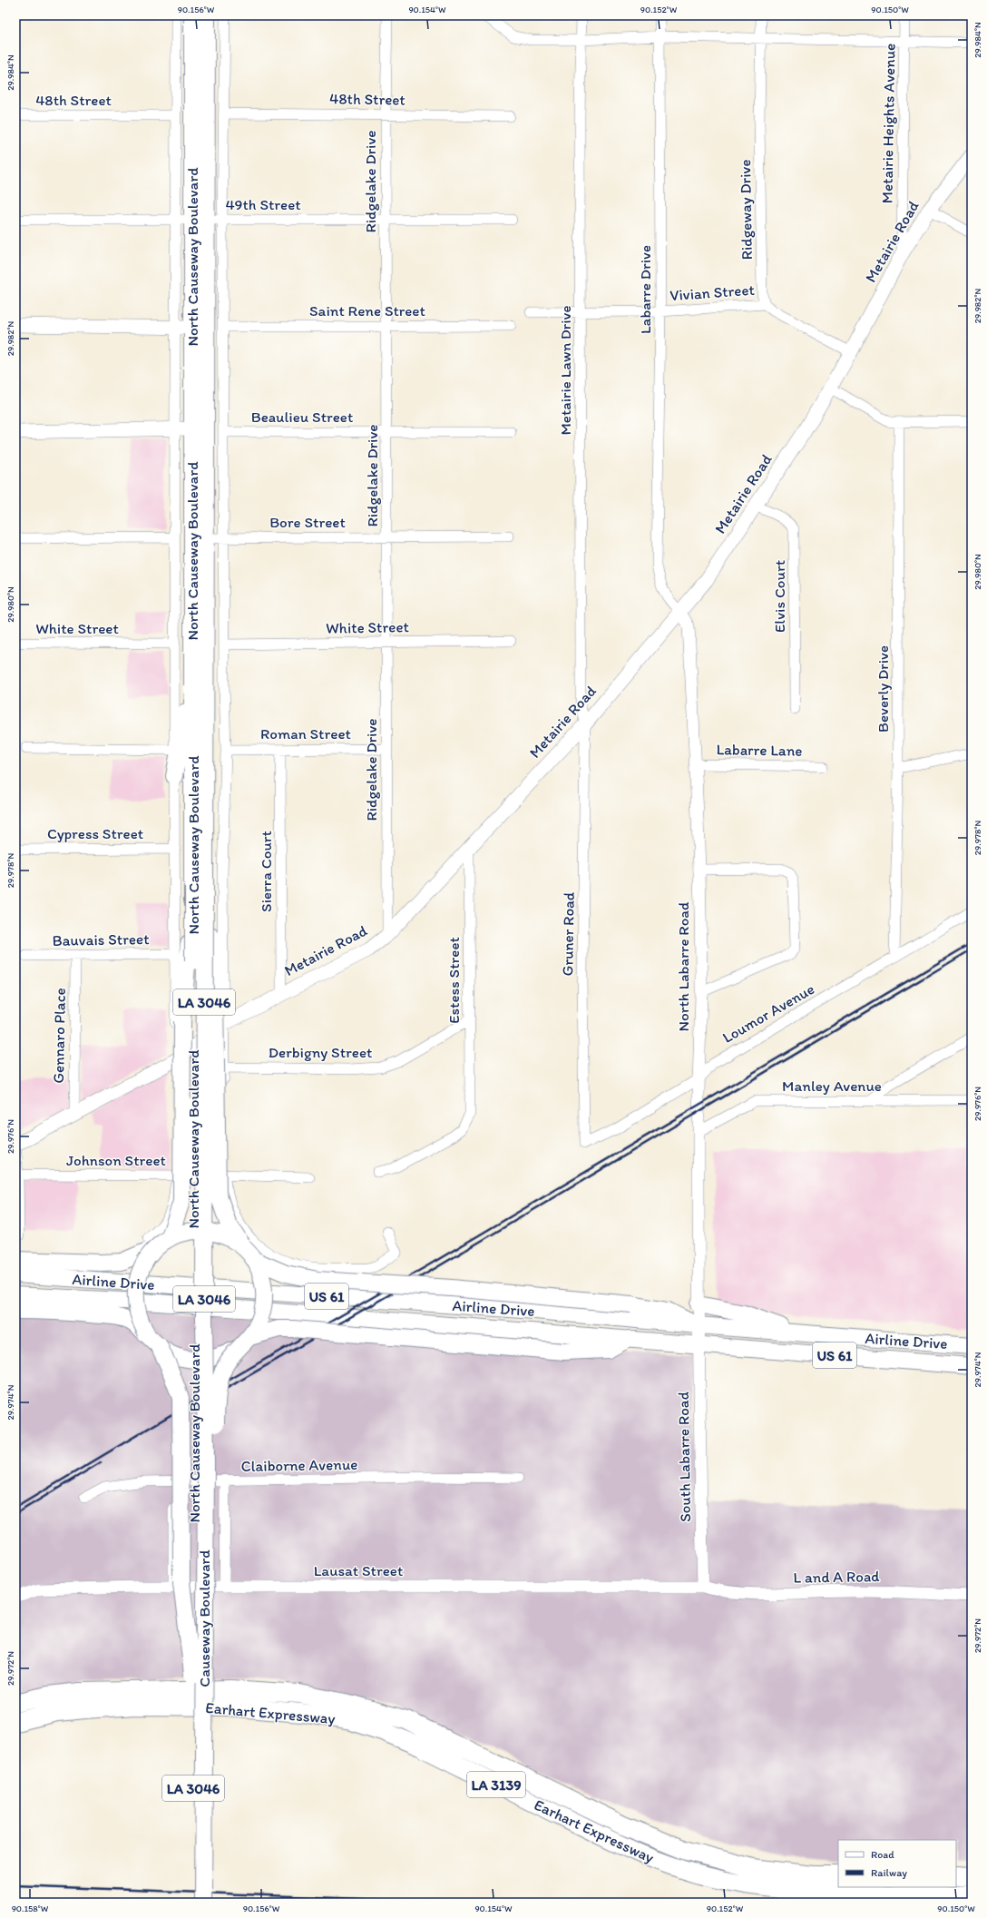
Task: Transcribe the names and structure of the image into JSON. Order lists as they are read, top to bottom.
{
  "streets": {
    "highway": [
      "North Causeway Boulevard",
      "LA 3046",
      "Airline Drive",
      "US 61",
      "Causeway Boulevard",
      "Earhart Expressway",
      "LA 3139"
    ],
    "main road": ["Metairie Road"],
    "street": [
      "48th Street",
      "Metairie Heights Avenue",
      "Ridgelake Drive",
      "49th Street",
      "Ridgeway Drive",
      "Labarre Drive",
      "Vivian Street",
      "Saint Rene Street",
      "Metairie Lawn Drive",
      "Beaulieu Street",
      "Bore Street",
      "Elvis Court",
      "White Street",
      "Beverly Drive",
      "Roman Street",
      "Labarre Lane",
      "Cypress Street",
      "Sierra Court",
      "Gruner Road",
      "Bauvais Street",
      "North Labarre Road",
      "Estess Street",
      "Loumor Avenue",
      "Gennaro Place",
      "Derbigny Street",
      "Manley Avenue",
      "Johnson Street",
      "South Labarre Road",
      "Claiborne Avenue",
      "Lausat Street",
      "L and A Road"
    ]
  },
  "crossings": [
    ["48th Street", "Ridgelake Drive"],
    ["48th Street", "North Causeway Boulevard"],
    ["Metairie Heights Avenue", "Metairie Road"],
    ["Ridgelake Drive", "49th Street"],
    ["Ridgelake Drive", "Metairie Road"],
    ["Ridgelake Drive", "Saint Rene Street"],
    ["Ridgelake Drive", "Beaulieu Street"],
    ["Ridgelake Drive", "Bore Street"],
    ["Ridgelake Drive", "White Street"],
    ["Ridgelake Drive", "Roman Street"],
    ["49th Street", "North Causeway Boulevard"],
    ["Ridgeway Drive", "Vivian Street"],
    ["Metairie Road", "North Causeway Boulevard"],
    ["Metairie Road", "Labarre Drive"],
    ["Metairie Road", "Metairie Lawn Drive"],
    ["Metairie Road", "Elvis Court"],
    ["Metairie Road", "Sierra Court"],
    ["Metairie Road", "Gruner Road"],
    ["Metairie Road", "North Labarre Road"],
    ["Metairie Road", "Estess Street"],
    ["Metairie Road", "Gennaro Place"],
    ["North Causeway Boulevard", "Saint Rene Street"],
    ["North Causeway Boulevard", "Beaulieu Street"],
    ["North Causeway Boulevard", "Bore Street"],
    ["North Causeway Boulevard", "White Street"],
    ["North Causeway Boulevard", "Roman Street"],
    ["North Causeway Boulevard", "Cypress Street"],
    ["North Causeway Boulevard", "Bauvais Street"],
    ["North Causeway Boulevard", "Derbigny Street"],
    ["North Causeway Boulevard", "Johnson Street"],
    ["North Causeway Boulevard", "Causeway Boulevard"],
    ["Labarre Drive", "Vivian Street"],
    ["Labarre Drive", "North Labarre Road"],
    ["Vivian Street", "Metairie Lawn Drive"],
    ["Metairie Lawn Drive", "Gruner Road"],
    ["Beverly Drive", "Loumor Avenue"],
    ["Roman Street", "Sierra Court"],
    ["Labarre Lane", "North Labarre Road"],
    ["Gruner Road", "Loumor Avenue"],
    ["Bauvais Street", "Gennaro Place"],
    ["North Labarre Road", "Loumor Avenue"],
    ["North Labarre Road", "Manley Avenue"],
    ["North Labarre Road", "Airline Drive"],
    ["North Labarre Road", "South Labarre Road"],
    ["Estess Street", "Derbigny Street"],
    ["Airline Drive", "South Labarre Road"],
    ["South Labarre Road", "Lausat Street"],
    ["South Labarre Road", "L and A Road"],
    ["Lausat Street", "L and A Road"]
  ],
  "legend": ["Road", "Railway"],
  "coordinates": [
    "90.156°W",
    "90.154°W",
    "90.152°W",
    "90.150°W",
    "29.984°N",
    "29.982°N",
    "29.980°N",
    "29.978°N",
    "29.976°N",
    "29.974°N",
    "29.972°N",
    "90.158°W"
  ]
}
